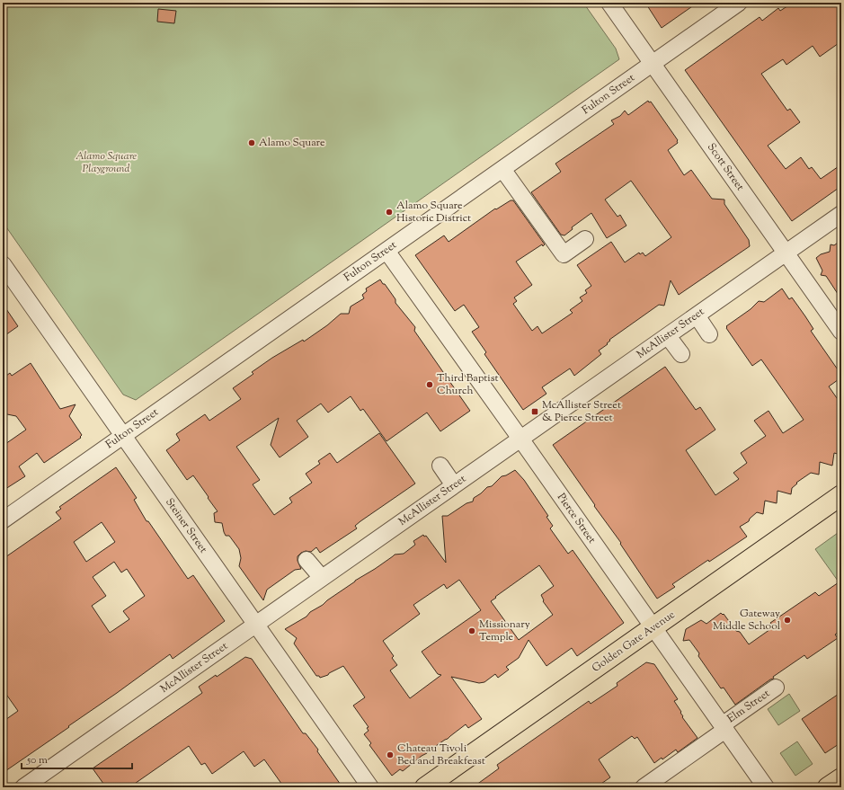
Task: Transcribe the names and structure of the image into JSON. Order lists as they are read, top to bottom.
{
  "streets": {
    "main road": ["Golden Gate Avenue"],
    "street": [
      "Fulton Street",
      "Scott Street",
      "McAllister Street",
      "Pierce Street",
      "Steiner Street",
      "Elm Street"
    ]
  },
  "crossings": [
    ["Fulton Street", "Scott Street"],
    ["Fulton Street", "Pierce Street"],
    ["Fulton Street", "Steiner Street"],
    ["Scott Street", "McAllister Street"],
    ["McAllister Street", "Pierce Street"],
    ["McAllister Street", "Steiner Street"],
    ["Pierce Street", "Golden Gate Avenue"],
    ["Pierce Street", "Elm Street"]
  ],
  "parks": ["Alamo Square Playground"],
  "places": {
    "other": [
      "Alamo Square",
      "Alamo Square Historic District",
      "Third Baptist Church",
      "Gateway Middle School",
      "Missionary Temple",
      "Chateau Tivoli Bed and Breakfeast"
    ],
    "transit": ["McAllister Street & Pierce Street"]
  },
  "scale_bar": "50 m"
}
